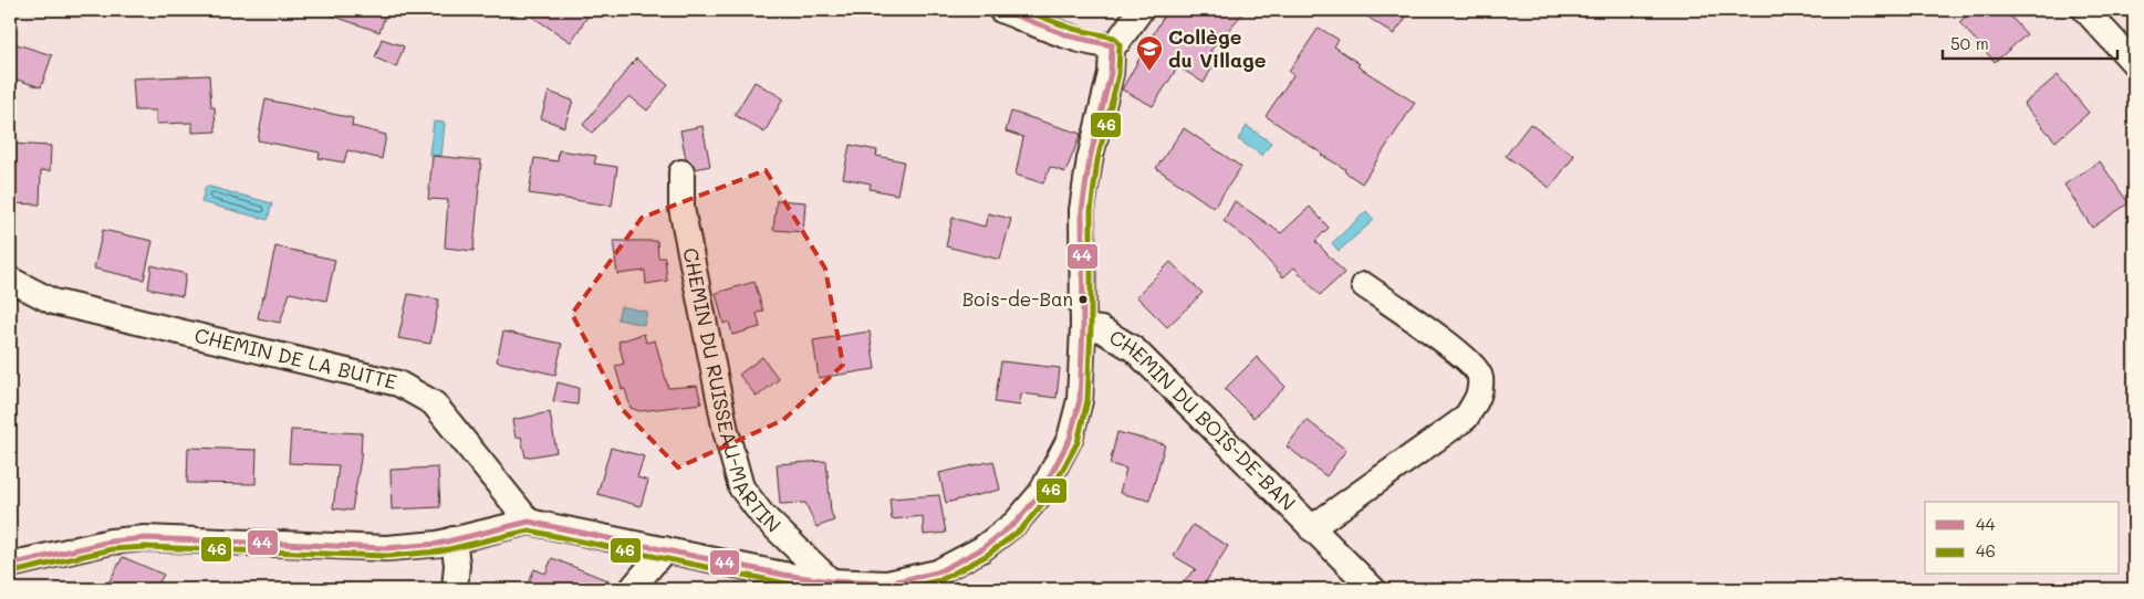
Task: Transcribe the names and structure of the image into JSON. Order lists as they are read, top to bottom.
{
  "streets": {
    "street": ["CHEMIN DE LA BUTTE", "CHEMIN DU RUISSEAU-MARTIN", "CHEMIN DU BOIS-DE-BAN"]
  },
  "places": {
    "school or university": ["Collège du Village"],
    "other": ["Bois-de-Ban"]
  },
  "lines": ["transit line 44", "transit line 46"],
  "legend": ["44", "46"],
  "scale_bar": "50 m"
}
